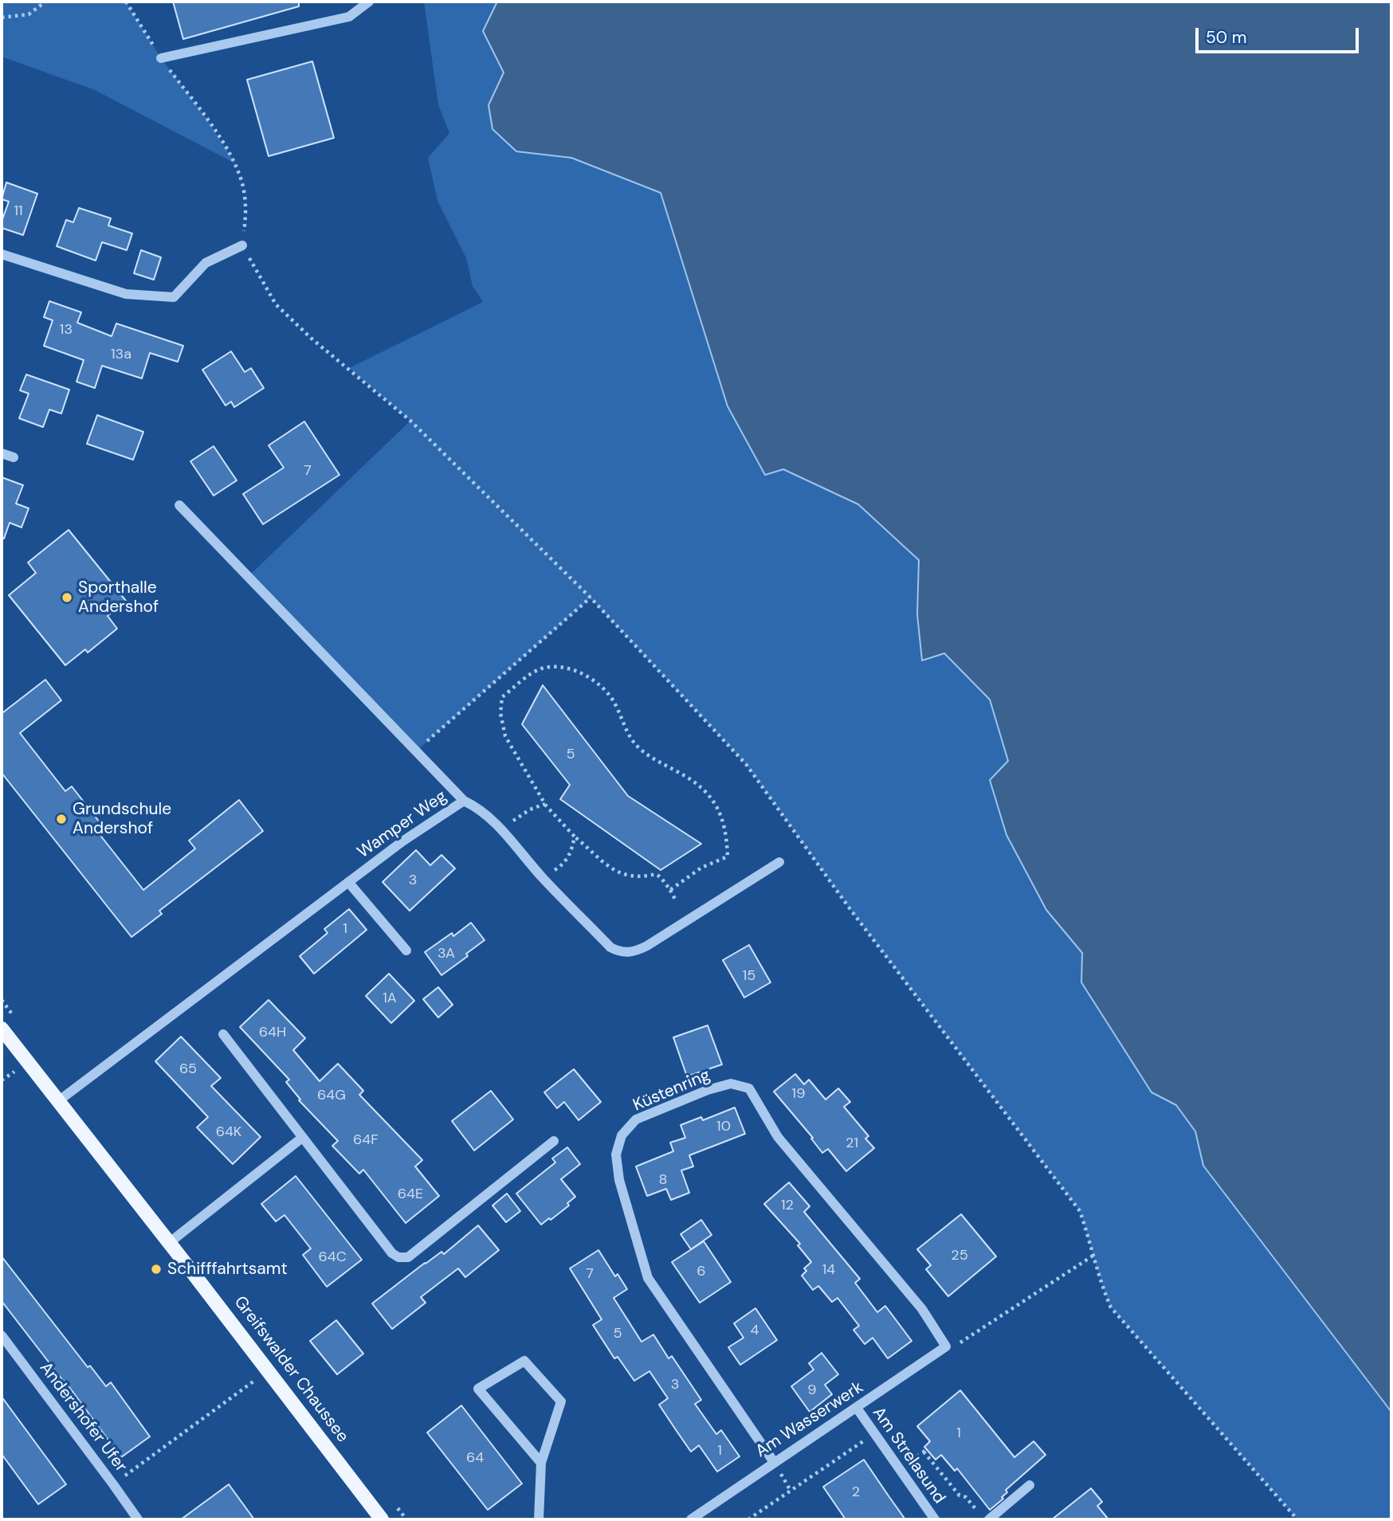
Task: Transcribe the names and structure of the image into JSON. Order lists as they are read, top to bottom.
{
  "streets": {
    "main road": ["Greifswalder Chaussee"],
    "street": [
      "Wamper Weg",
      "Küstenring",
      "Andershofer Ufer",
      "Am Wasserwerk",
      "Am Strelasund"
    ]
  },
  "crossings": [
    ["Wamper Weg", "Greifswalder Chaussee"],
    ["Küstenring", "Am Wasserwerk"],
    ["Am Wasserwerk", "Am Strelasund"]
  ],
  "places": ["Sporthalle Andershof", "Grundschule Andershof", "Schifffahrtsamt"],
  "house_numbers": [
    "11",
    "13",
    "13a",
    "7",
    "5",
    "3",
    "1",
    "3A",
    "15",
    "1A",
    "64H",
    "65",
    "19",
    "64G",
    "10",
    "64K",
    "64F",
    "21",
    "8",
    "64E",
    "12",
    "25",
    "64C",
    "14",
    "6",
    "7",
    "4",
    "5",
    "3",
    "9",
    "1",
    "1",
    "64",
    "2"
  ],
  "scale_bar": "50 m"
}
